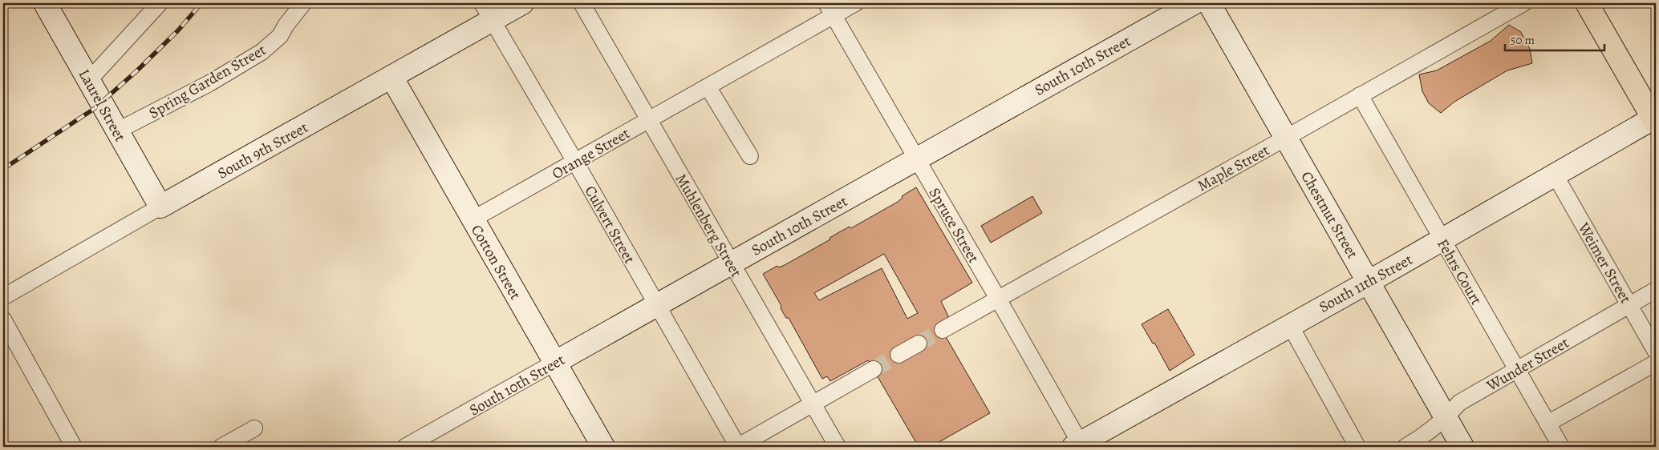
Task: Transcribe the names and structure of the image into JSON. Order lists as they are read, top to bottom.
{
  "streets": {
    "street": [
      "South 10th Street",
      "Spring Garden Street",
      "Laurel Street",
      "South 9th Street",
      "Orange Street",
      "Maple Street",
      "Chestnut Street",
      "Culvert Street",
      "Muhlenberg Street",
      "Spruce Street",
      "Cotton Street",
      "Weimer Street",
      "Fehrs Court",
      "South 11th Street",
      "Wunder Street"
    ]
  },
  "crossings": [
    ["South 10th Street", "Culvert Street"],
    ["South 10th Street", "Muhlenberg Street"],
    ["South 10th Street", "Spruce Street"],
    ["South 10th Street", "Cotton Street"],
    ["Spring Garden Street", "Laurel Street"],
    ["Laurel Street", "South 9th Street"],
    ["South 9th Street", "Culvert Street"],
    ["South 9th Street", "Cotton Street"],
    ["Orange Street", "Culvert Street"],
    ["Orange Street", "Muhlenberg Street"],
    ["Orange Street", "Spruce Street"],
    ["Orange Street", "Cotton Street"],
    ["Maple Street", "Chestnut Street"],
    ["Maple Street", "Spruce Street"],
    ["Maple Street", "Fehrs Court"],
    ["Chestnut Street", "South 11th Street"],
    ["Chestnut Street", "Wunder Street"],
    ["Spruce Street", "South 11th Street"],
    ["Weimer Street", "South 11th Street"],
    ["Weimer Street", "Wunder Street"],
    ["Fehrs Court", "South 11th Street"],
    ["Fehrs Court", "Wunder Street"]
  ],
  "scale_bar": "50 m"
}
